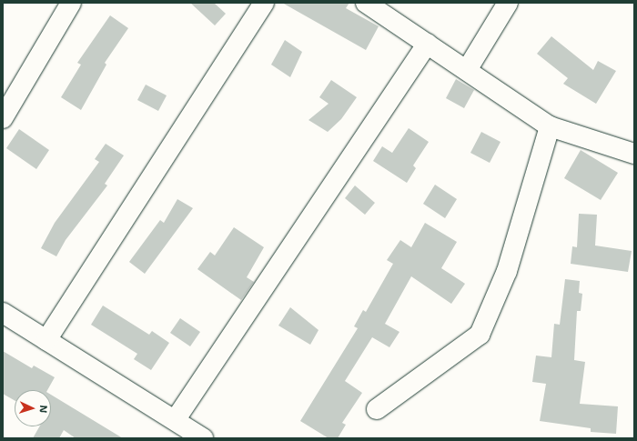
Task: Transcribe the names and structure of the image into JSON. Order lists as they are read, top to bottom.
{
  "north": "right"
}
